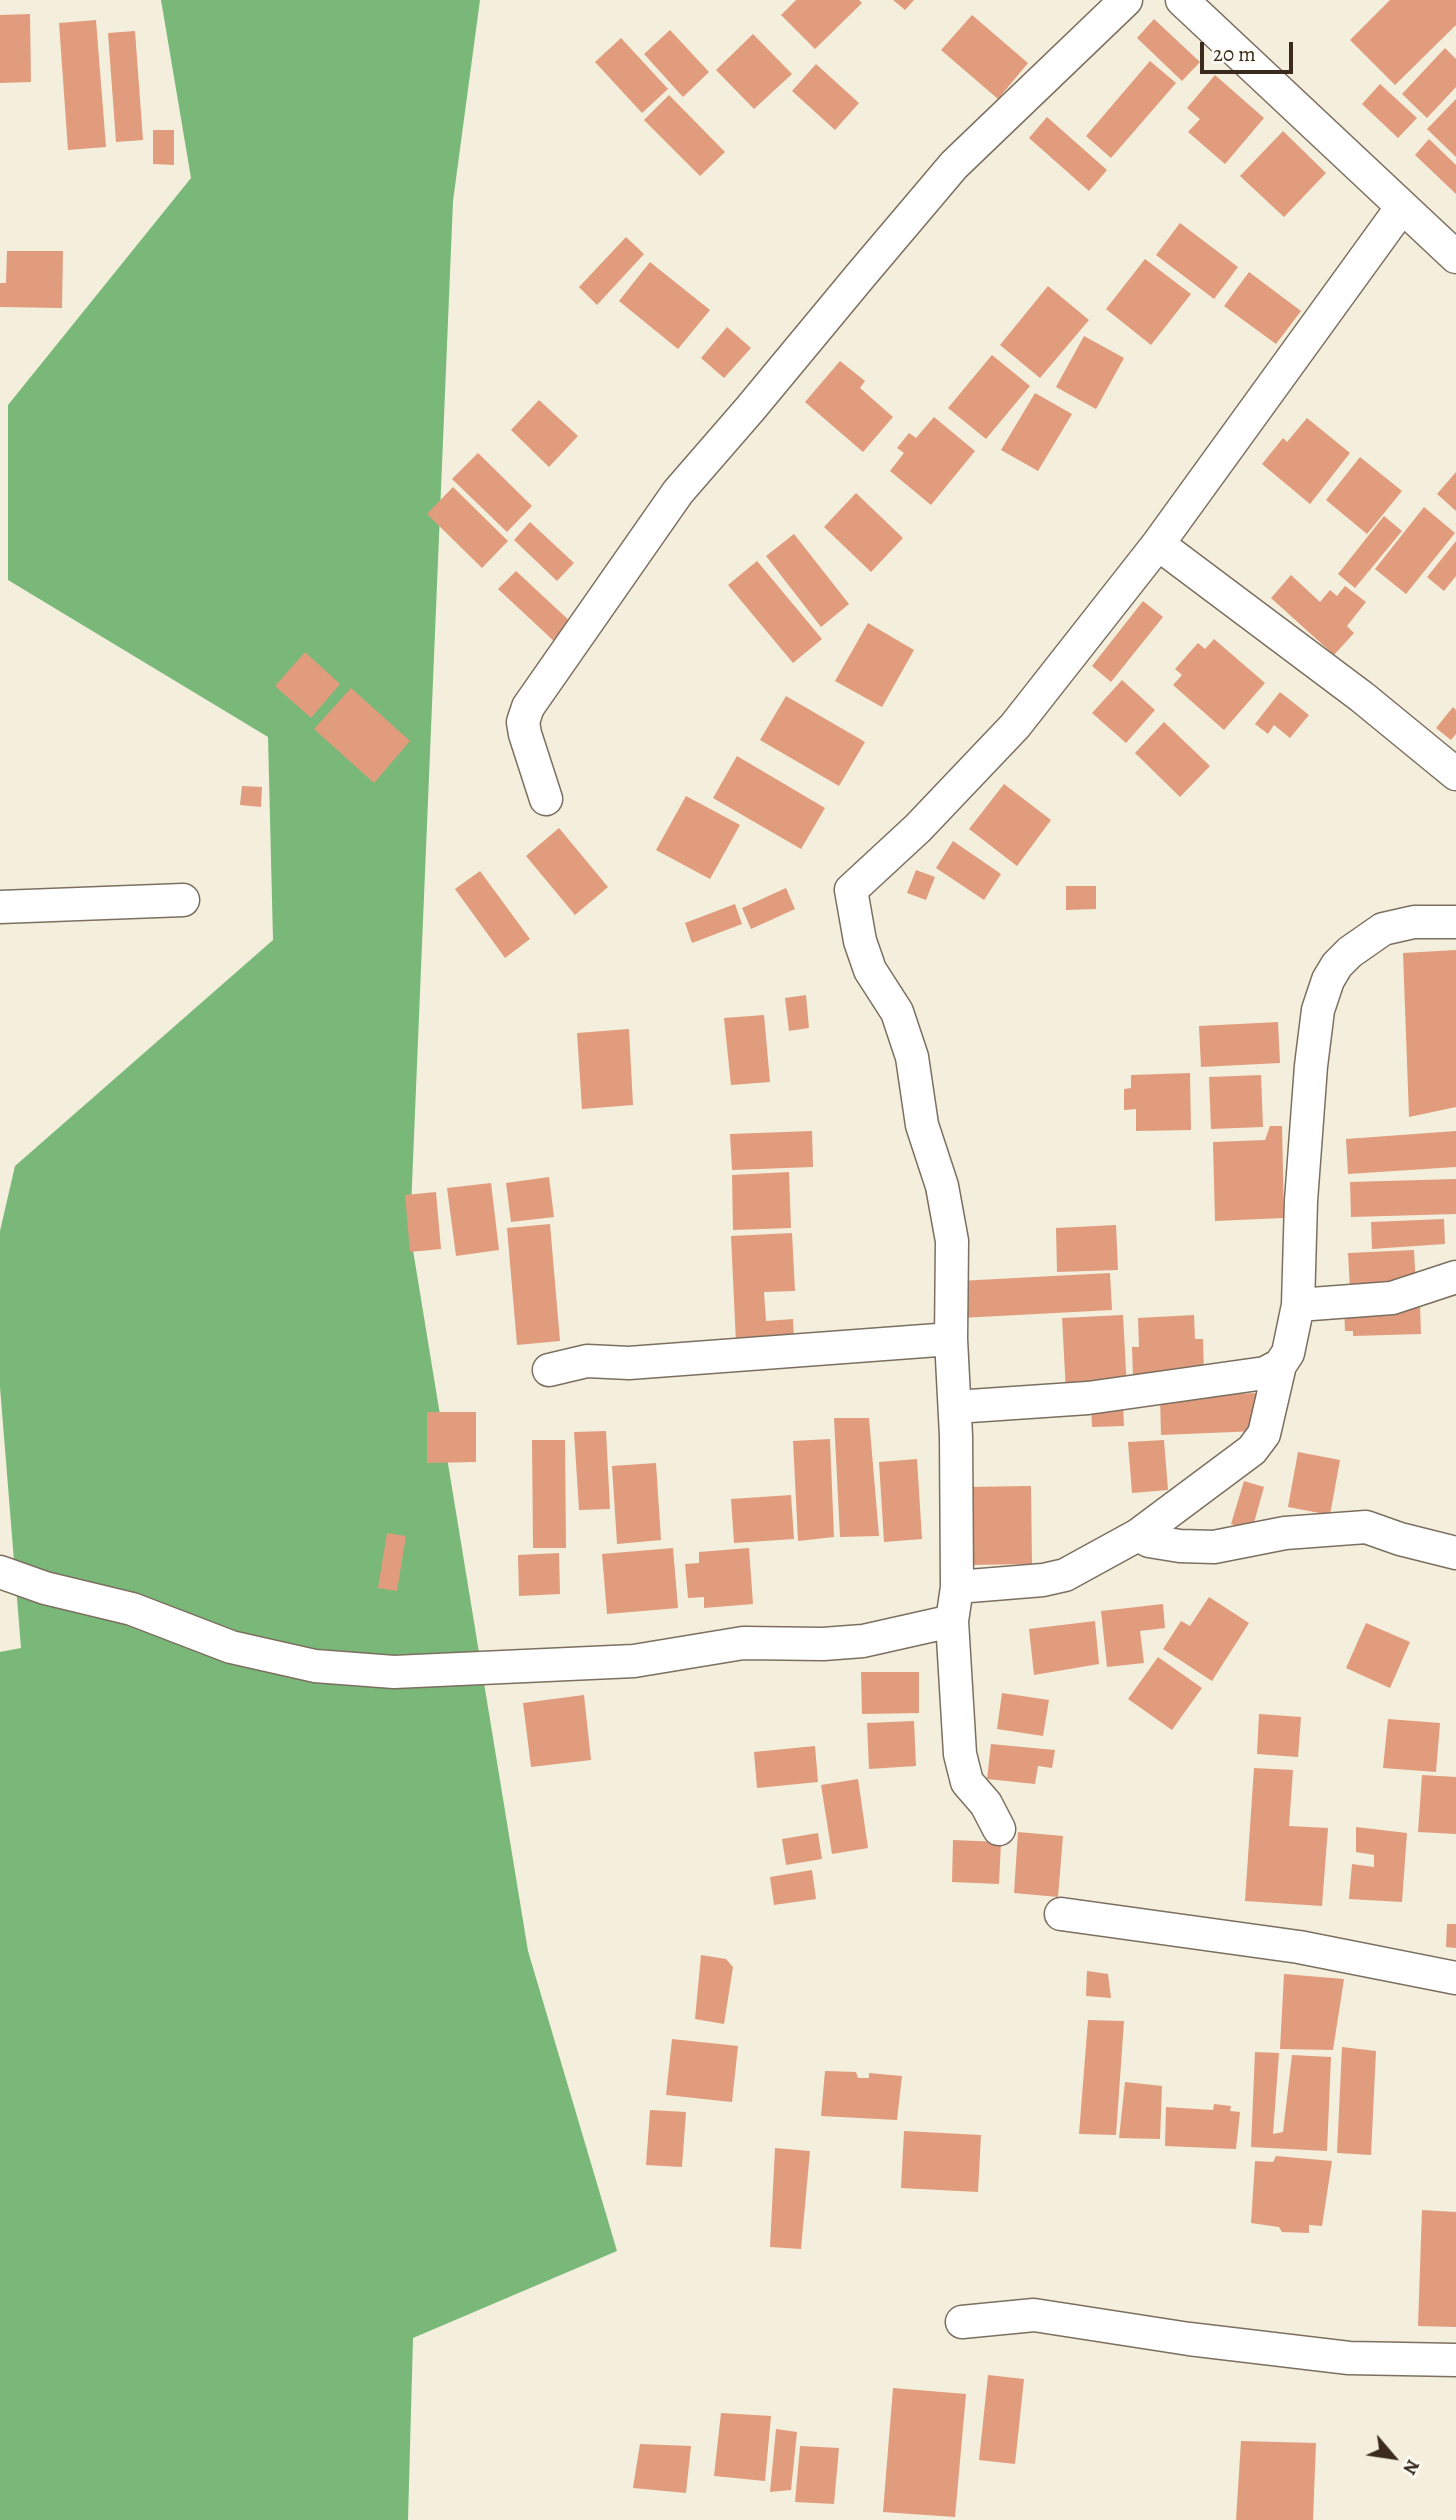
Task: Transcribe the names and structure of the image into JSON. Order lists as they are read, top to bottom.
{
  "scale_bar": "20 m",
  "north": "bottom right"
}
